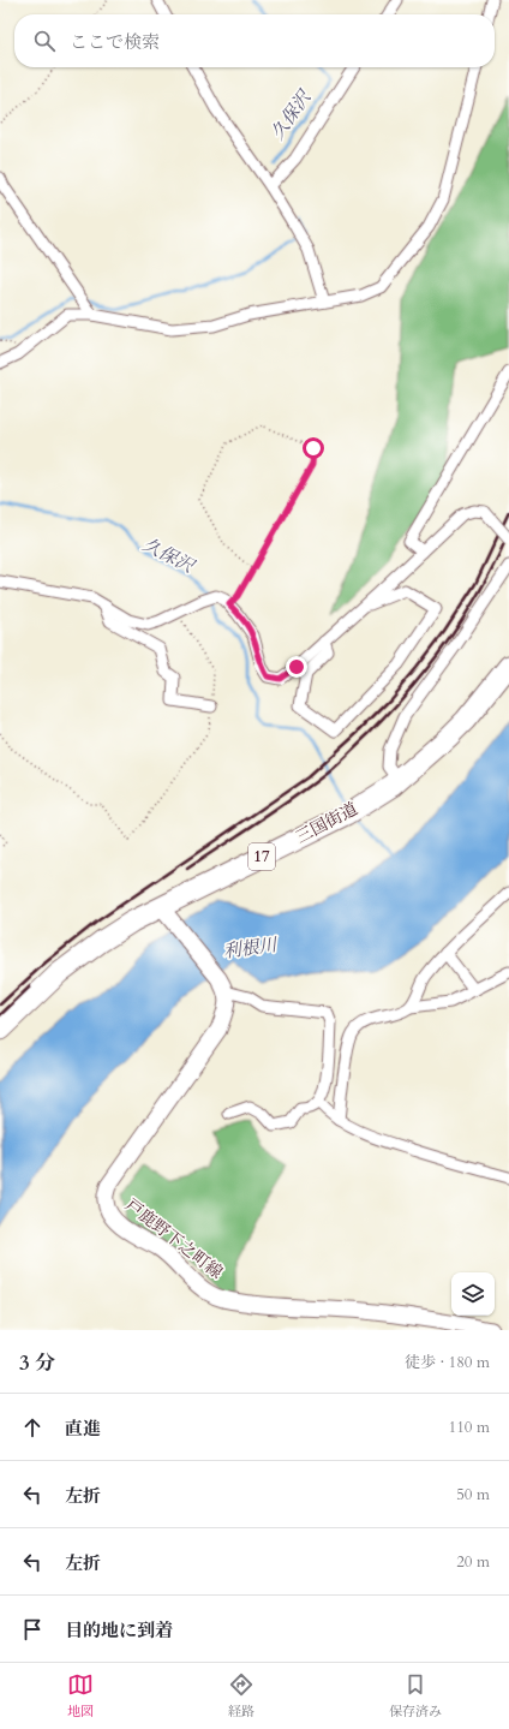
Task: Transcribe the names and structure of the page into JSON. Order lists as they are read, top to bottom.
{
  "streets": {
    "highway": ["三国街道", "17"],
    "main road": ["戸鹿野下之町線"]
  },
  "water": ["久保沢", "利根川"],
  "page": {
    "search": "ここで検索",
    "heading": ["3 分", "徒歩 · 180 m"],
    "list": [
      ["直進", "110 m"],
      ["左折", "50 m"],
      ["左折", "20 m"],
      "目的地に到着"
    ],
    "nav": ["地図", "経路", "保存済み"]
  }
}
